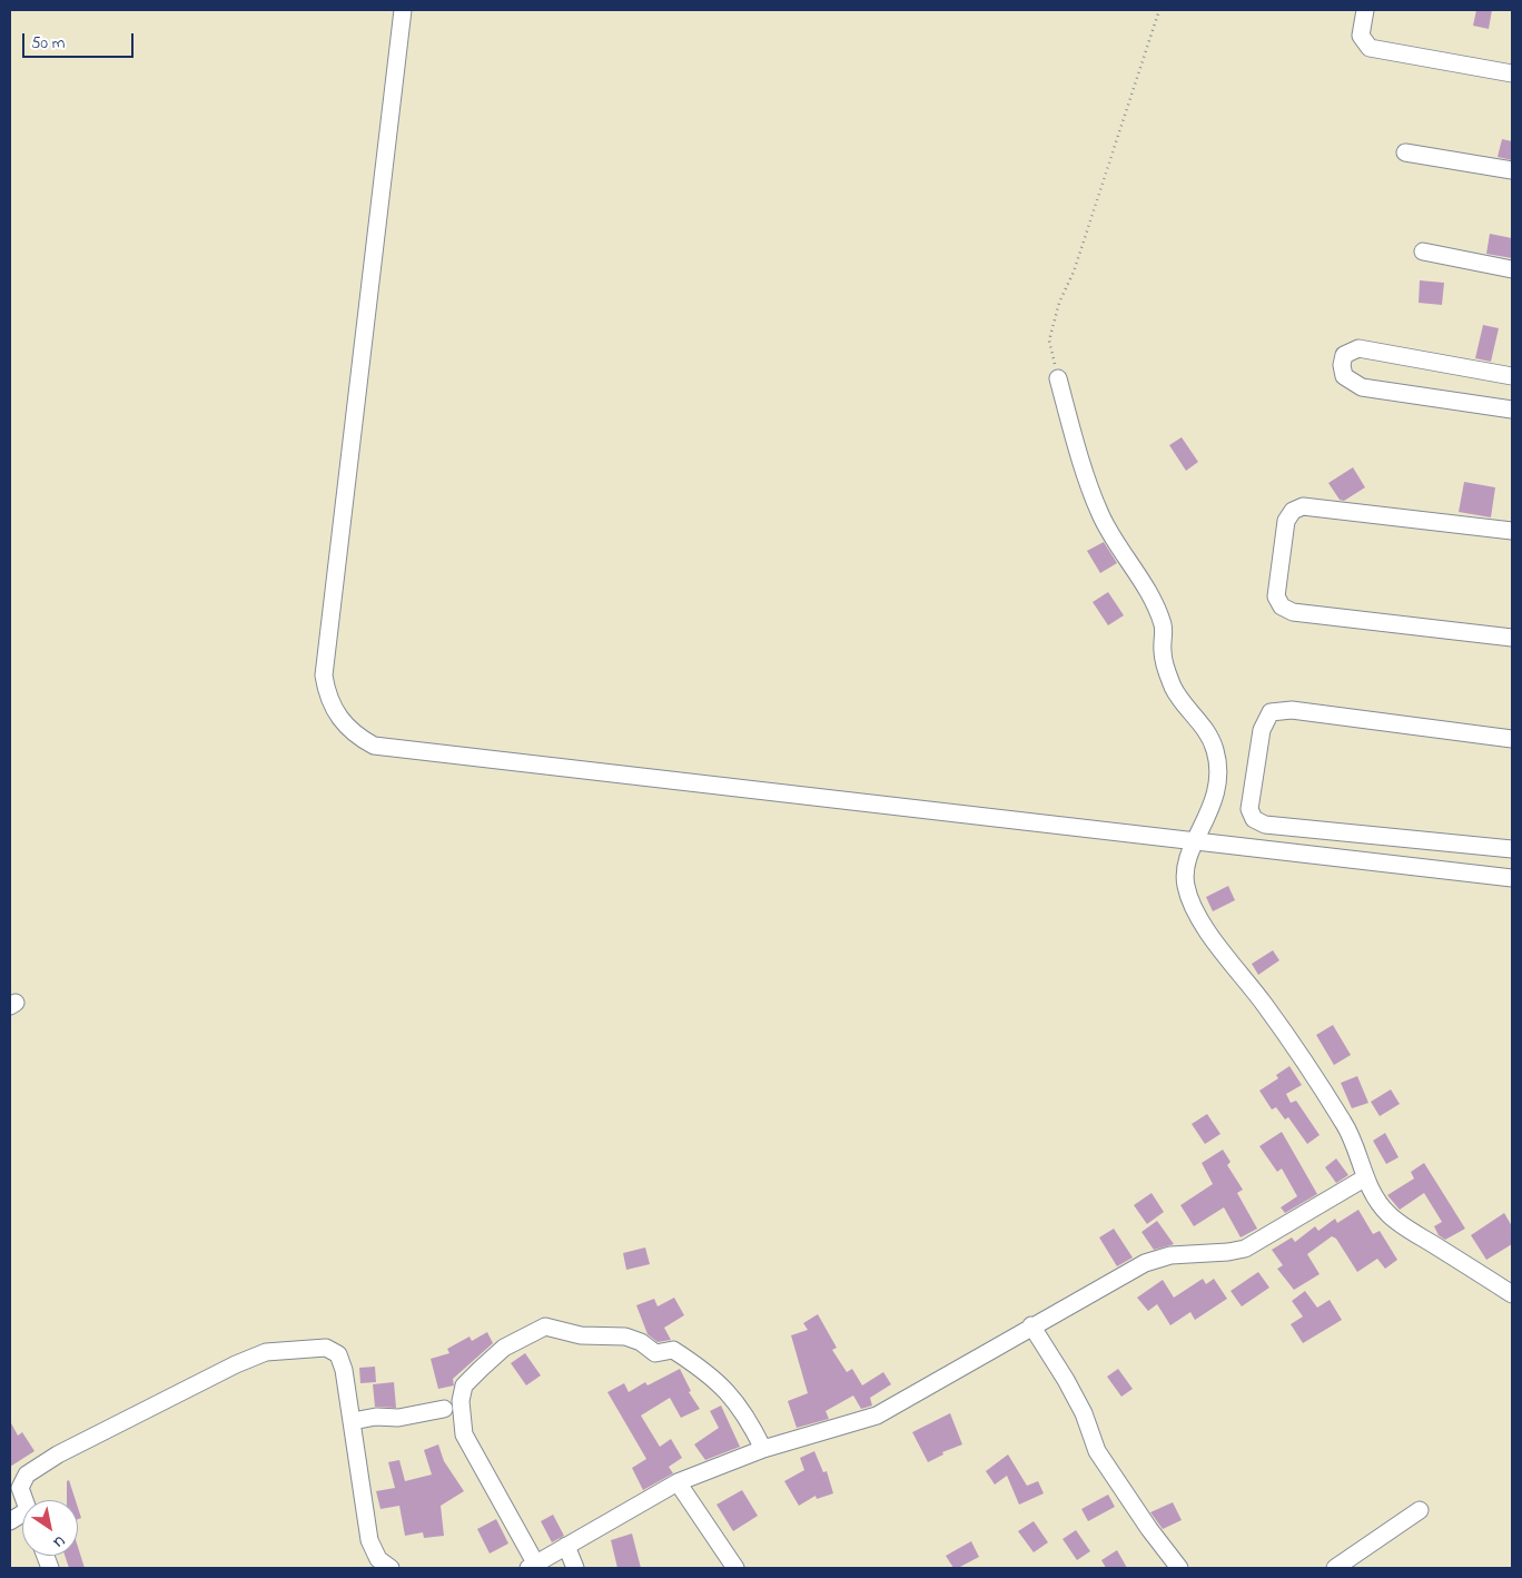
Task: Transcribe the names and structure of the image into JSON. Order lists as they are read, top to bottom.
{
  "scale_bar": "50 m",
  "north": "bottom right"
}
